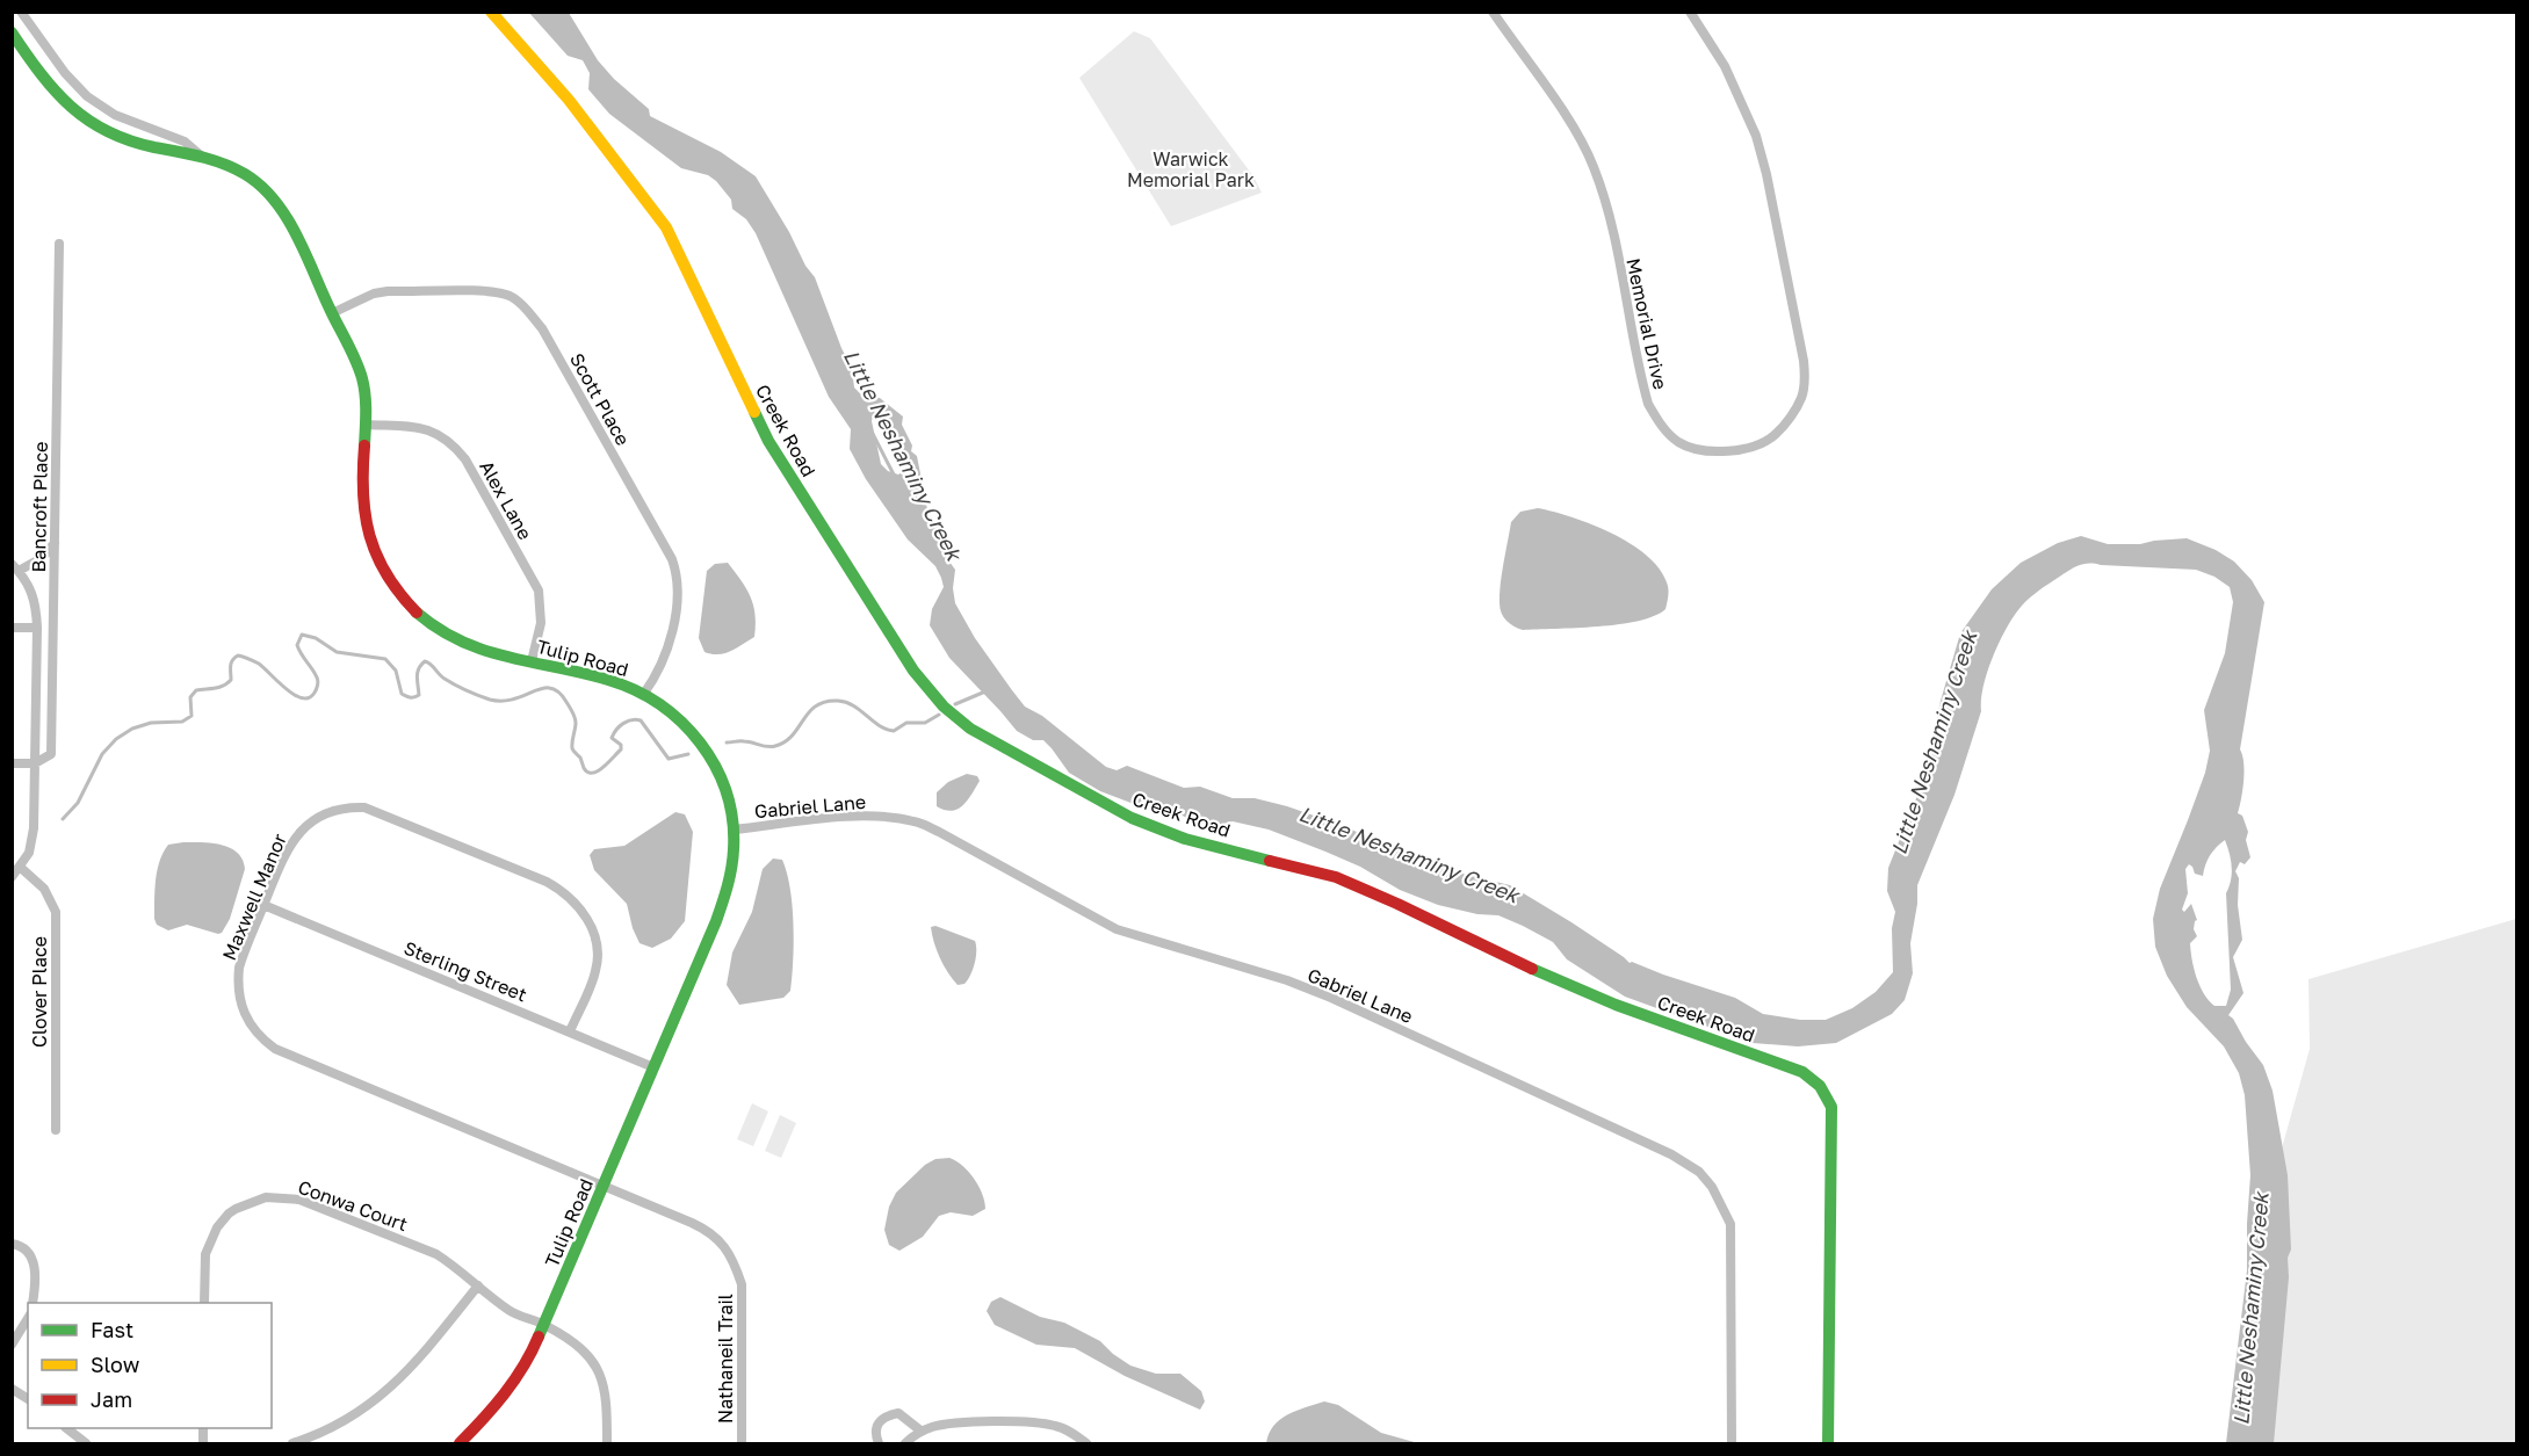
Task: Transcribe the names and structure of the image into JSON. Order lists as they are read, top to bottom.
{
  "streets": {
    "street": [
      "Memorial Drive",
      "Scott Place",
      "Creek Road",
      "Alex Lane",
      "Bancroft Place",
      "Tulip Road",
      "Gabriel Lane",
      "Maxwell Manor",
      "Sterling Street",
      "Clover Place",
      "Conwa Court",
      "Nathaneil Trail"
    ]
  },
  "crossings": [
    ["Scott Place", "Tulip Road"],
    ["Alex Lane", "Tulip Road"],
    ["Tulip Road", "Gabriel Lane"],
    ["Tulip Road", "Maxwell Manor"],
    ["Tulip Road", "Sterling Street"],
    ["Tulip Road", "Conwa Court"],
    ["Tulip Road", "Nathaneil Trail"],
    ["Maxwell Manor", "Sterling Street"],
    ["Maxwell Manor", "Nathaneil Trail"]
  ],
  "water": ["Little Neshaminy Creek"],
  "parks": ["Warwick Memorial Park"],
  "legend": ["Fast", "Slow", "Jam"]
}
